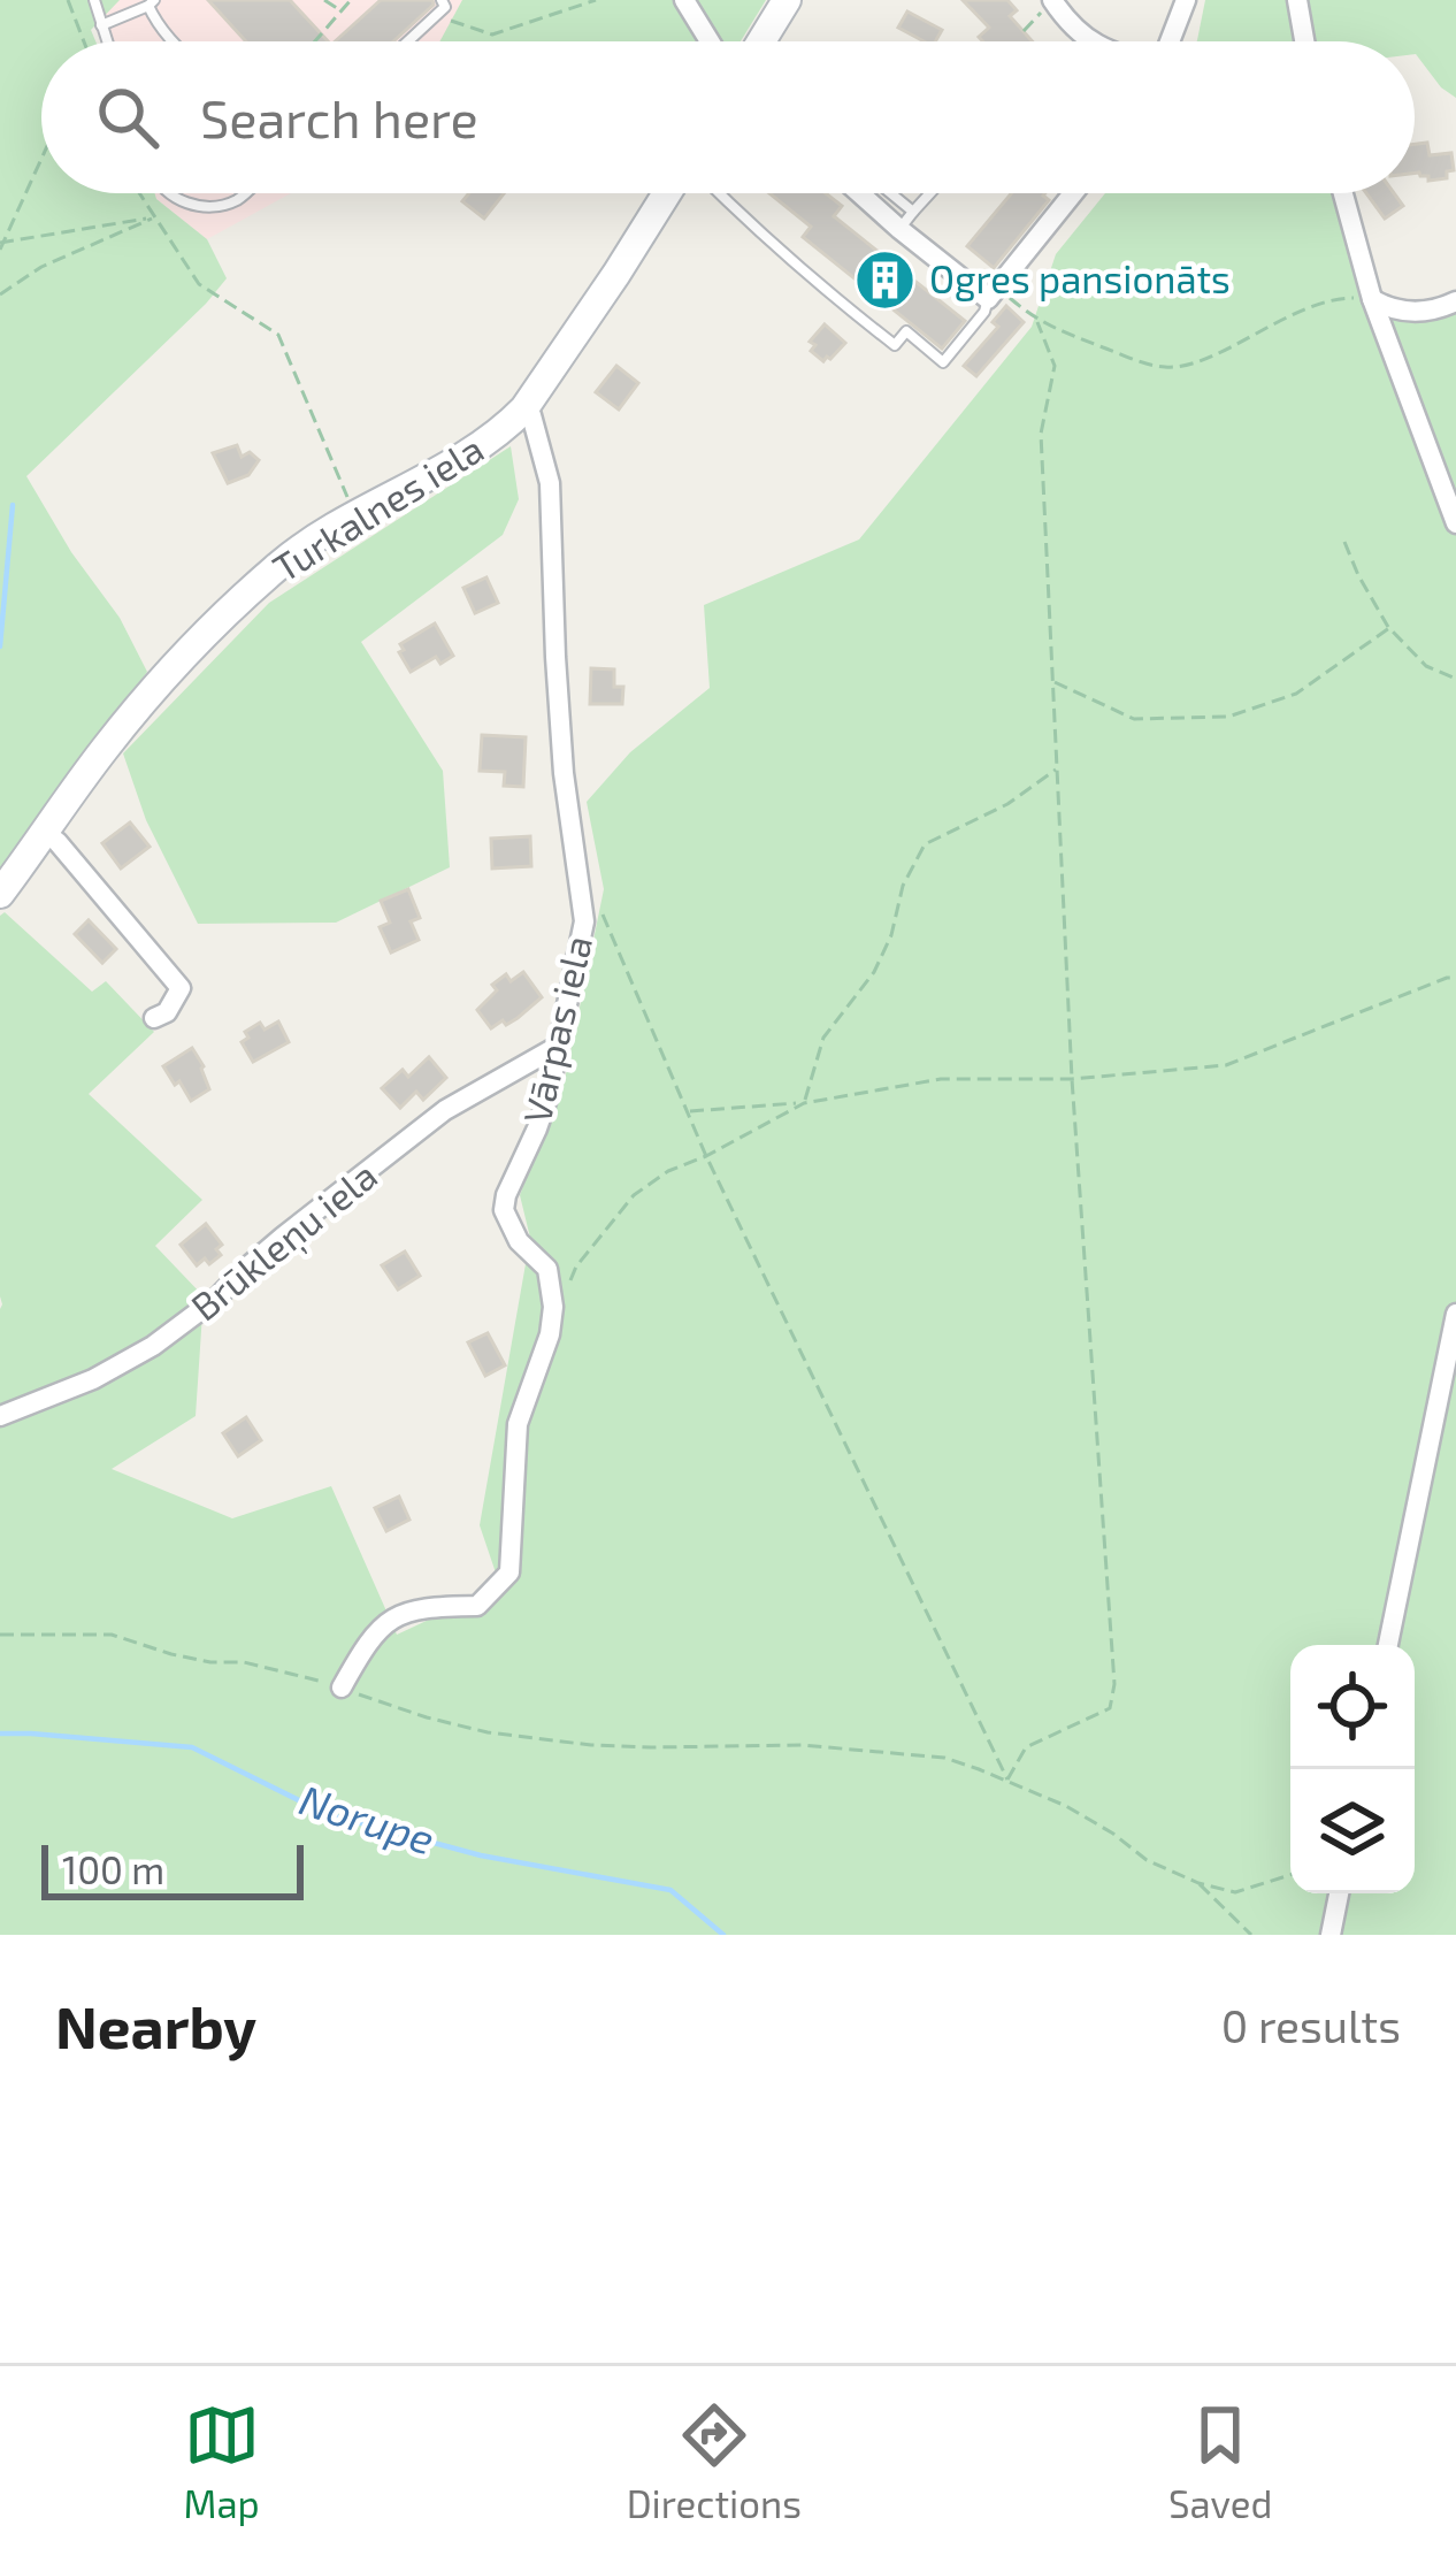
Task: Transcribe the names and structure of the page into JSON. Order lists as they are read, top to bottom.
{
  "streets": {
    "main road": ["Turkalnes iela"],
    "street": ["Vārpas iela", "Brūkleņu iela"]
  },
  "crossings": [
    ["Turkalnes iela", "Vārpas iela"],
    ["Vārpas iela", "Brūkleņu iela"]
  ],
  "water": ["Norupe"],
  "places": {
    "building": ["Ogres pansionāts"]
  },
  "scale_bar": "100 m",
  "page": {
    "search": "Search here",
    "scale": "100 m",
    "heading": ["Nearby", "0 results"],
    "nav": ["Map", "Directions", "Saved"]
  }
}
